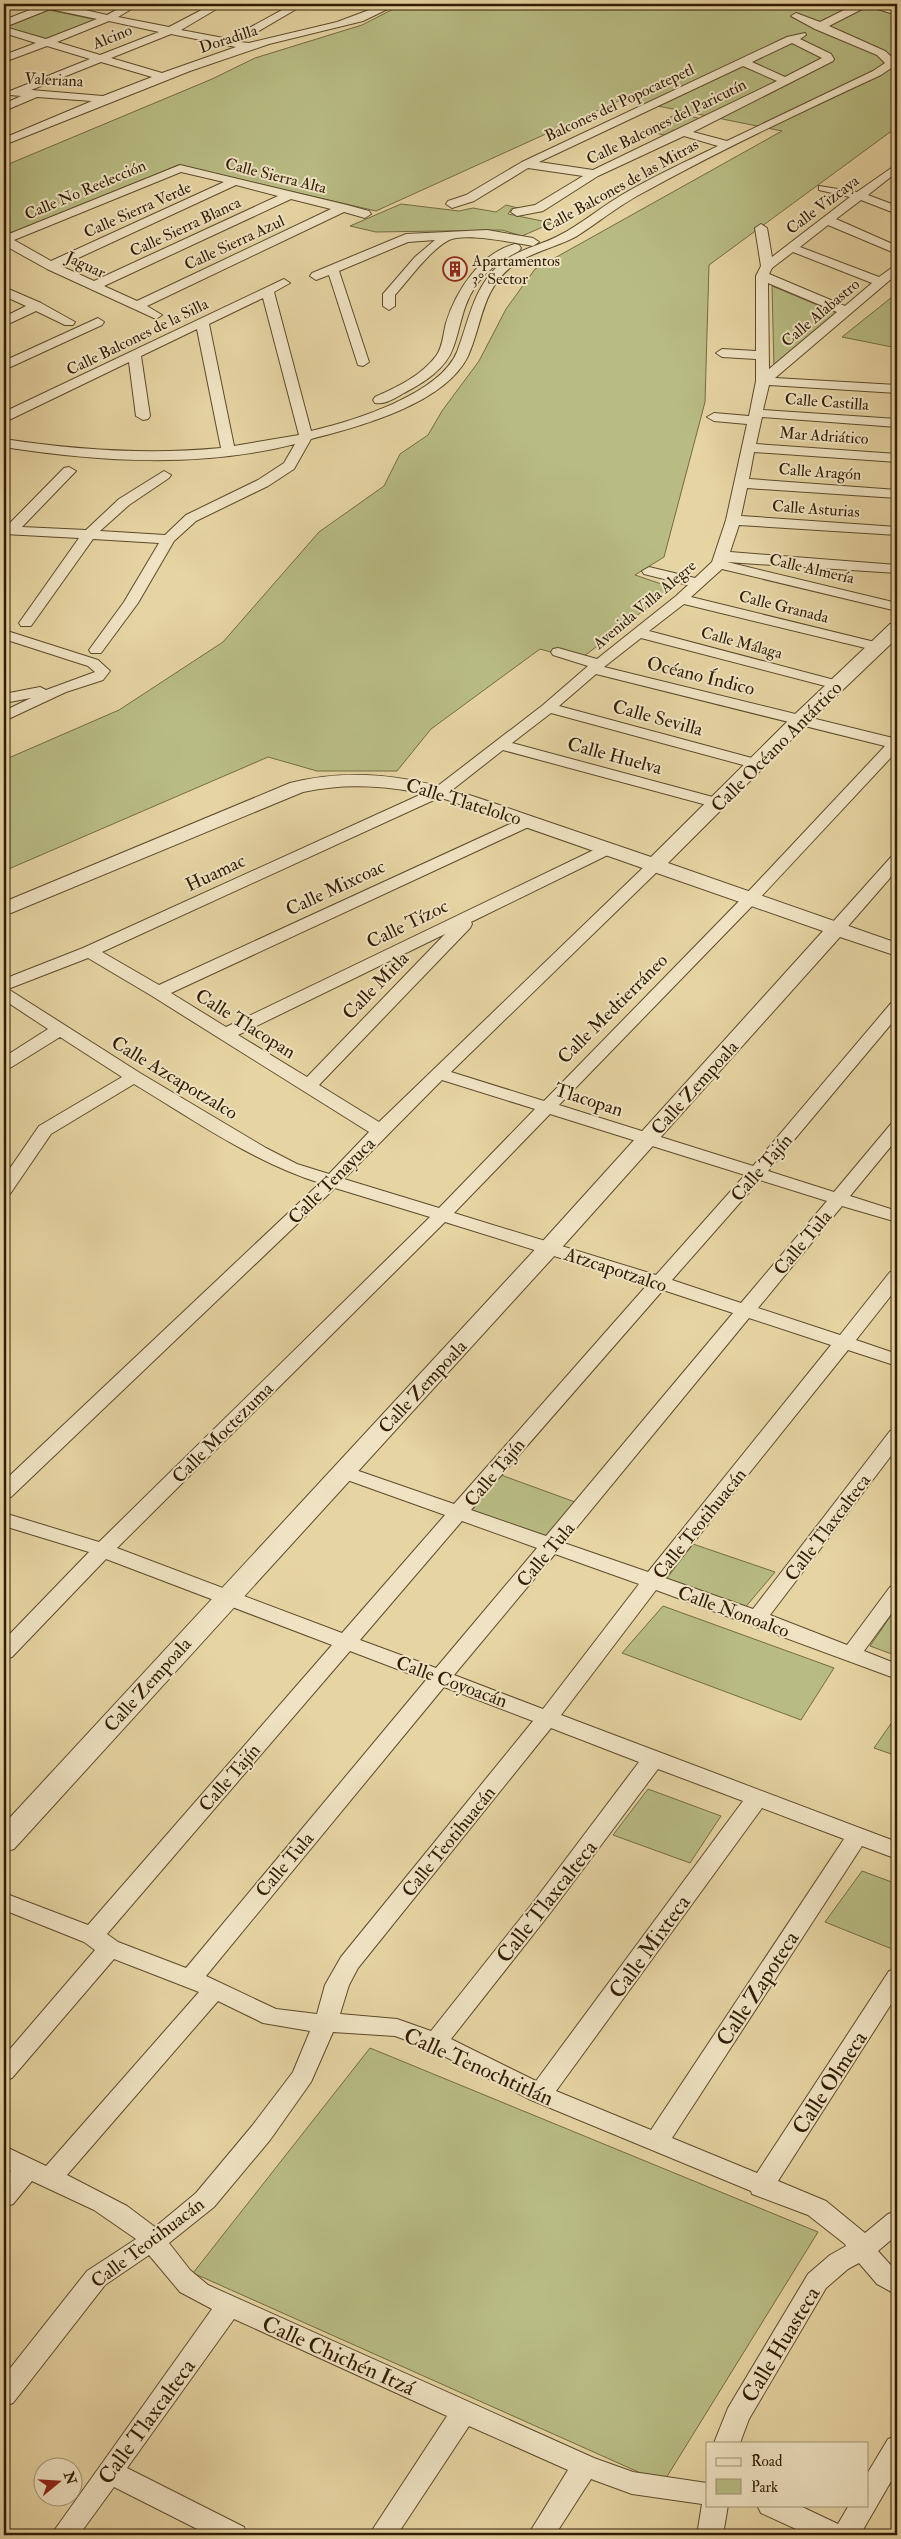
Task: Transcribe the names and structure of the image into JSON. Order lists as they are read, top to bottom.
{
  "streets": {
    "street": [
      "Alcino",
      "Doradilla",
      "Valeriana",
      "Balcones del Popocatepetl",
      "Calle Balcones del Paricutín",
      "Calle Sierra Alta",
      "Calle Balcones de las Mitras",
      "Calle No Reelección",
      "Calle Vizcaya",
      "Calle Sierra Verde",
      "Calle Sierra Blanca",
      "Calle Sierra Azul",
      "Jaguar",
      "Calle Alabastro",
      "Calle Balcones de la Silla",
      "Calle Castilla",
      "Mar Adriático",
      "Calle Aragón",
      "Calle Asturias",
      "Calle Almería",
      "Avenida Villa Alegre",
      "Calle Granada",
      "Calle Málaga",
      "Océano Índico",
      "Calle Sevilla",
      "Calle Océano Antártico",
      "Calle Huelva",
      "Calle Tlatelolco",
      "Huamac",
      "Calle Mixcoac",
      "Calle Tízoc",
      "Calle Mitla",
      "Calle Medtierráneo",
      "Calle Tlacopan",
      "Calle Azcapotzalco",
      "Calle Zempoala",
      "Tlacopan",
      "Calle Tajín",
      "Calle Tenayuca",
      "Calle Tula",
      "Atzcapotzalco",
      "Calle Moctezuma",
      "Calle Teotihuacán",
      "Calle Tlaxcalteca",
      "Calle Nonoalco",
      "Calle Coyoacán",
      "Calle Mixteca",
      "Calle Zapoteca",
      "Calle Tenochtitlán",
      "Calle Olmeca",
      "Calle Huasteca",
      "Calle Chichén Itzá"
    ]
  },
  "crossings": [
    ["Alcino", "Valeriana"],
    ["Doradilla", "Valeriana"],
    ["Balcones del Popocatepetl", "Calle Balcones del Paricutín"],
    ["Calle Sierra Alta", "Calle No Reelección"],
    ["Calle Sierra Alta", "Calle Sierra Verde"],
    ["Calle Sierra Alta", "Calle Sierra Blanca"],
    ["Calle Sierra Alta", "Calle Sierra Azul"],
    ["Calle No Reelección", "Jaguar"],
    ["Calle Vizcaya", "Avenida Villa Alegre"],
    ["Calle Sierra Verde", "Jaguar"],
    ["Calle Sierra Blanca", "Jaguar"],
    ["Calle Sierra Azul", "Jaguar"],
    ["Calle Alabastro", "Avenida Villa Alegre"],
    ["Calle Castilla", "Avenida Villa Alegre"],
    ["Mar Adriático", "Avenida Villa Alegre"],
    ["Calle Aragón", "Avenida Villa Alegre"],
    ["Calle Asturias", "Avenida Villa Alegre"],
    ["Calle Almería", "Avenida Villa Alegre"],
    ["Avenida Villa Alegre", "Calle Granada"],
    ["Avenida Villa Alegre", "Calle Málaga"],
    ["Avenida Villa Alegre", "Océano Índico"],
    ["Avenida Villa Alegre", "Calle Sevilla"],
    ["Avenida Villa Alegre", "Calle Huelva"],
    ["Avenida Villa Alegre", "Calle Tlatelolco"],
    ["Avenida Villa Alegre", "Huamac"],
    ["Calle Granada", "Calle Océano Antártico"],
    ["Calle Málaga", "Calle Océano Antártico"],
    ["Océano Índico", "Calle Océano Antártico"],
    ["Calle Sevilla", "Calle Océano Antártico"],
    ["Calle Océano Antártico", "Calle Huelva"],
    ["Calle Océano Antártico", "Calle Tlatelolco"],
    ["Calle Océano Antártico", "Calle Tenayuca"],
    ["Calle Tlatelolco", "Huamac"],
    ["Calle Tlatelolco", "Calle Mixcoac"],
    ["Calle Tlatelolco", "Calle Tízoc"],
    ["Calle Tlatelolco", "Calle Medtierráneo"],
    ["Calle Tlatelolco", "Calle Zempoala"],
    ["Calle Tlatelolco", "Calle Tenayuca"],
    ["Huamac", "Calle Tlacopan"],
    ["Calle Mixcoac", "Calle Tlacopan"],
    ["Calle Tízoc", "Calle Mitla"],
    ["Calle Tízoc", "Calle Tlacopan"],
    ["Calle Mitla", "Calle Tlacopan"],
    ["Calle Medtierráneo", "Tlacopan"],
    ["Calle Medtierráneo", "Atzcapotzalco"],
    ["Calle Medtierráneo", "Calle Moctezuma"],
    ["Calle Tlacopan", "Calle Tenayuca"],
    ["Calle Azcapotzalco", "Calle Tenayuca"],
    ["Calle Azcapotzalco", "Atzcapotzalco"],
    ["Calle Zempoala", "Tlacopan"],
    ["Calle Zempoala", "Atzcapotzalco"],
    ["Calle Zempoala", "Calle Nonoalco"],
    ["Calle Zempoala", "Calle Coyoacán"],
    ["Tlacopan", "Calle Tajín"],
    ["Tlacopan", "Calle Tenayuca"],
    ["Tlacopan", "Calle Tula"],
    ["Calle Tajín", "Atzcapotzalco"],
    ["Calle Tajín", "Calle Nonoalco"],
    ["Calle Tajín", "Calle Coyoacán"],
    ["Calle Tajín", "Calle Tenochtitlán"],
    ["Calle Tenayuca", "Atzcapotzalco"],
    ["Calle Tula", "Atzcapotzalco"],
    ["Calle Tula", "Calle Nonoalco"],
    ["Calle Tula", "Calle Coyoacán"],
    ["Calle Tula", "Calle Tenochtitlán"],
    ["Atzcapotzalco", "Calle Moctezuma"],
    ["Atzcapotzalco", "Calle Teotihuacán"],
    ["Calle Moctezuma", "Calle Coyoacán"],
    ["Calle Teotihuacán", "Calle Nonoalco"],
    ["Calle Teotihuacán", "Calle Coyoacán"],
    ["Calle Teotihuacán", "Calle Tenochtitlán"],
    ["Calle Teotihuacán", "Calle Chichén Itzá"],
    ["Calle Tlaxcalteca", "Calle Nonoalco"],
    ["Calle Tlaxcalteca", "Calle Coyoacán"],
    ["Calle Tlaxcalteca", "Calle Tenochtitlán"],
    ["Calle Tlaxcalteca", "Calle Chichén Itzá"],
    ["Calle Coyoacán", "Calle Mixteca"],
    ["Calle Coyoacán", "Calle Zapoteca"],
    ["Calle Mixteca", "Calle Tenochtitlán"],
    ["Calle Zapoteca", "Calle Tenochtitlán"],
    ["Calle Tenochtitlán", "Calle Olmeca"],
    ["Calle Tenochtitlán", "Calle Huasteca"]
  ],
  "places": {
    "building": ["Apartamentos 3° Sector"]
  },
  "legend": ["Road", "Park"],
  "north": "right"
}
